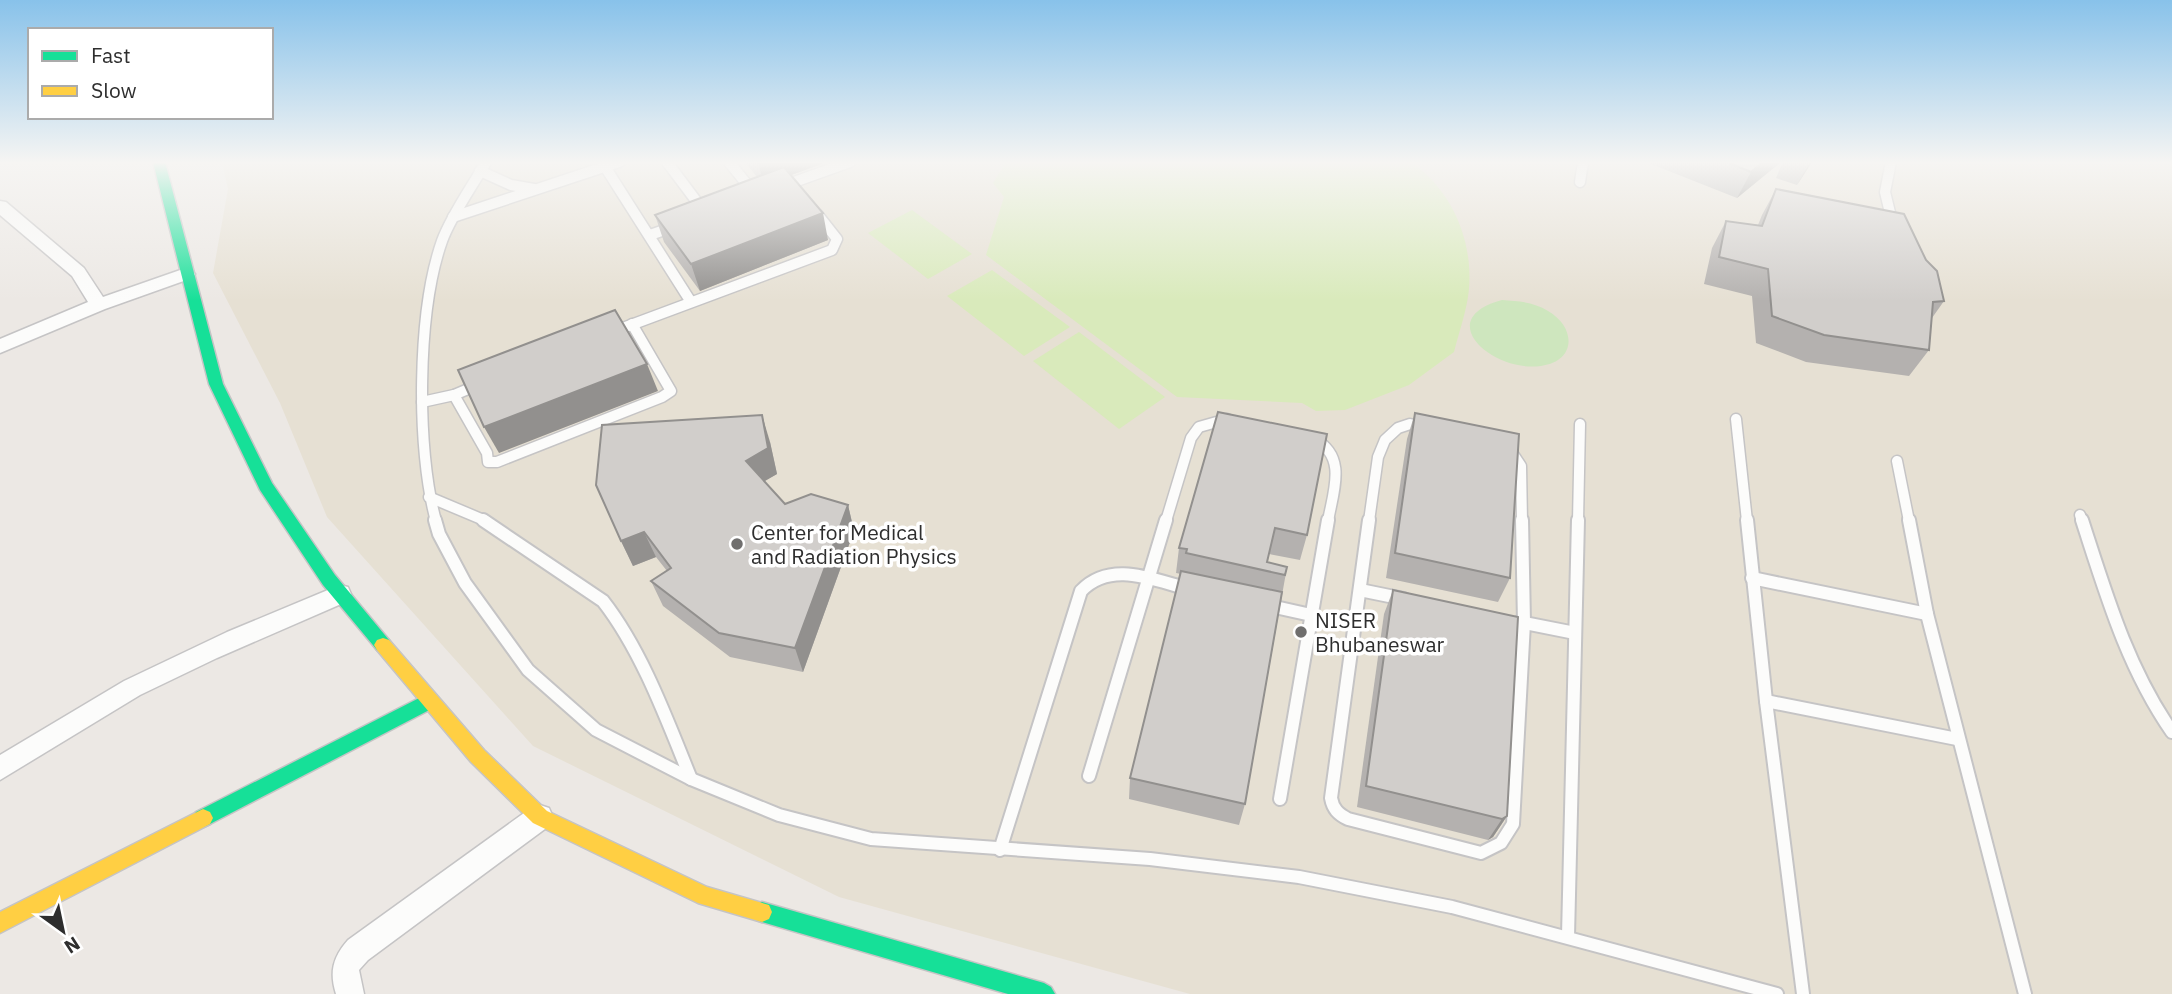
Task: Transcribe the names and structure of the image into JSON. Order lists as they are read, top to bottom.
{
  "places": ["Center for Medical and Radiation Physics", "NISER Bhubaneswar"],
  "legend": ["Fast", "Slow"],
  "north": "bottom right"
}
